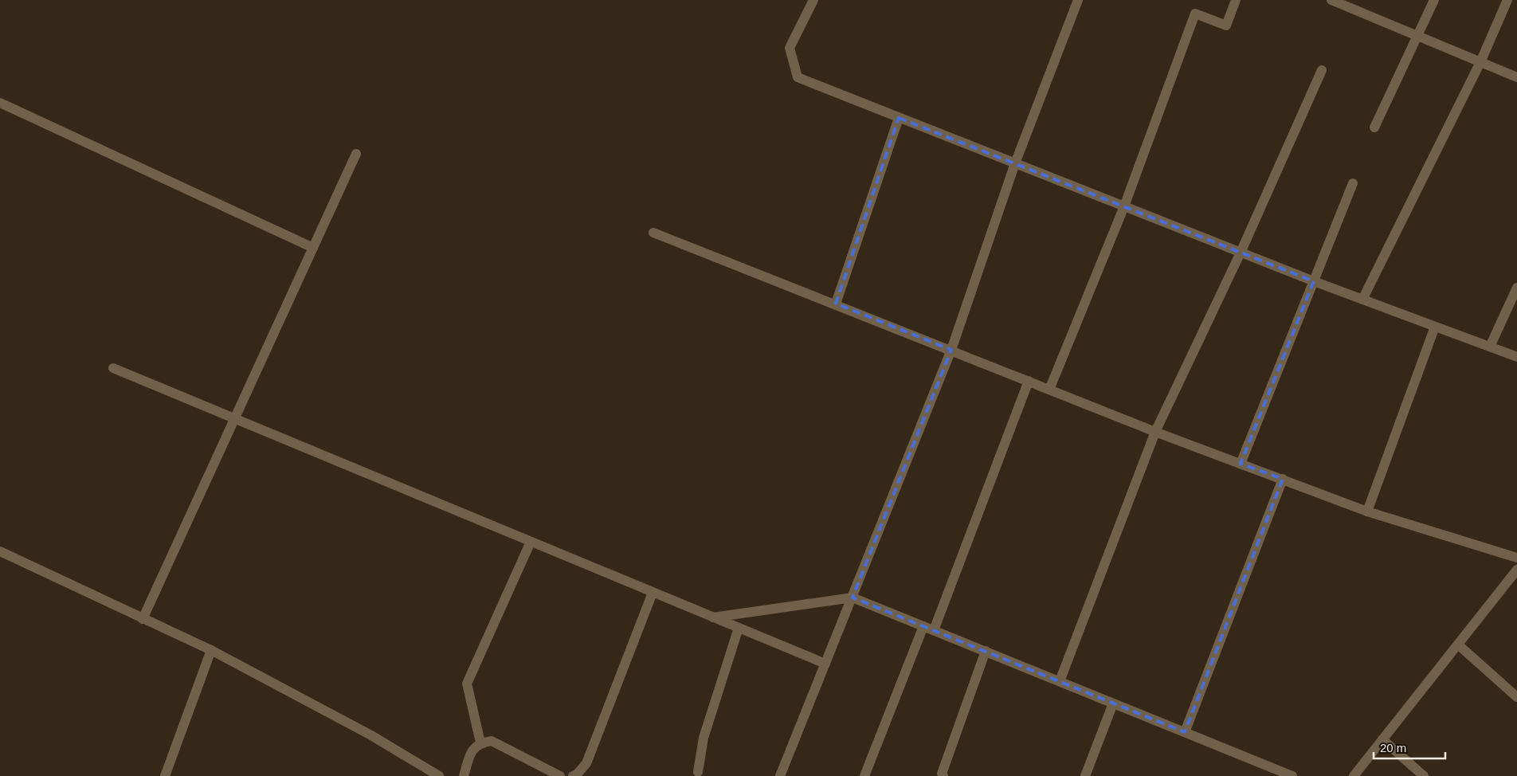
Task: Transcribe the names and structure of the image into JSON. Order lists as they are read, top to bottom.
{
  "scale_bar": "20 m"
}
